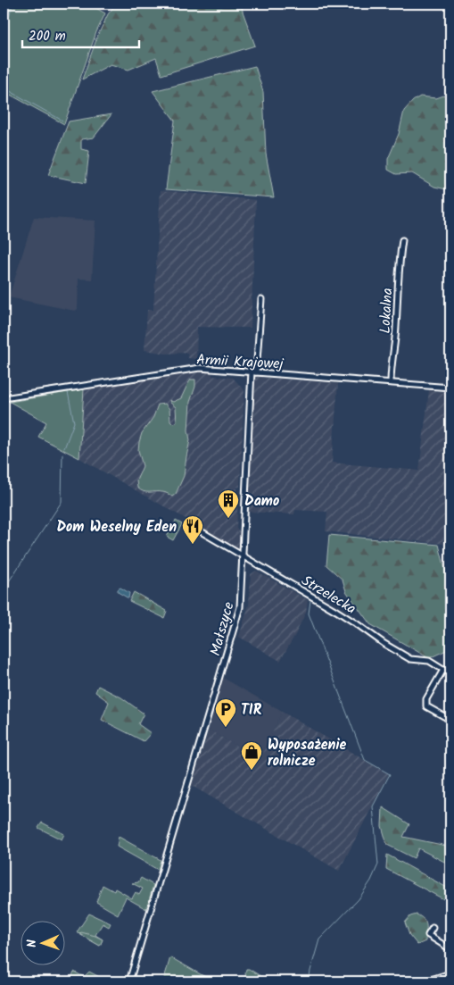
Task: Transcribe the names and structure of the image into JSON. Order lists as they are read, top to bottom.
{
  "streets": {
    "street": [
      "Lokalna",
      "Armii Krajowej",
      "Strzelecka",
      "Małszyce"
    ]
  },
  "crossings": [
    ["Lokalna", "Armii Krajowej"],
    ["Armii Krajowej", "Małszyce"],
    ["Strzelecka", "Małszyce"]
  ],
  "places": {
    "building": ["Damo"],
    "restaurant": ["Dom Weselny Eden"],
    "parking": ["TIR"],
    "shop": ["Wyposażenie rolnicze"]
  },
  "scale_bar": "200 m",
  "north": "left"
}
